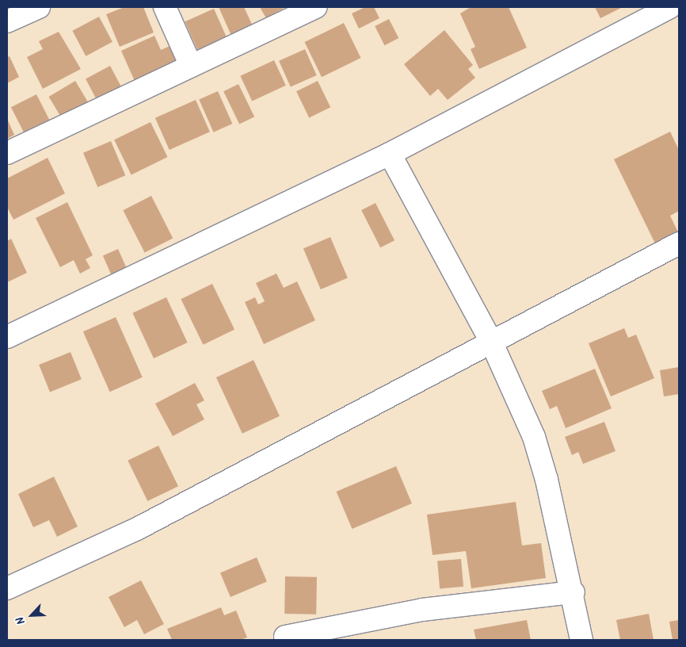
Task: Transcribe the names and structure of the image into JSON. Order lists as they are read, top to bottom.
{
  "north": "bottom left"
}
